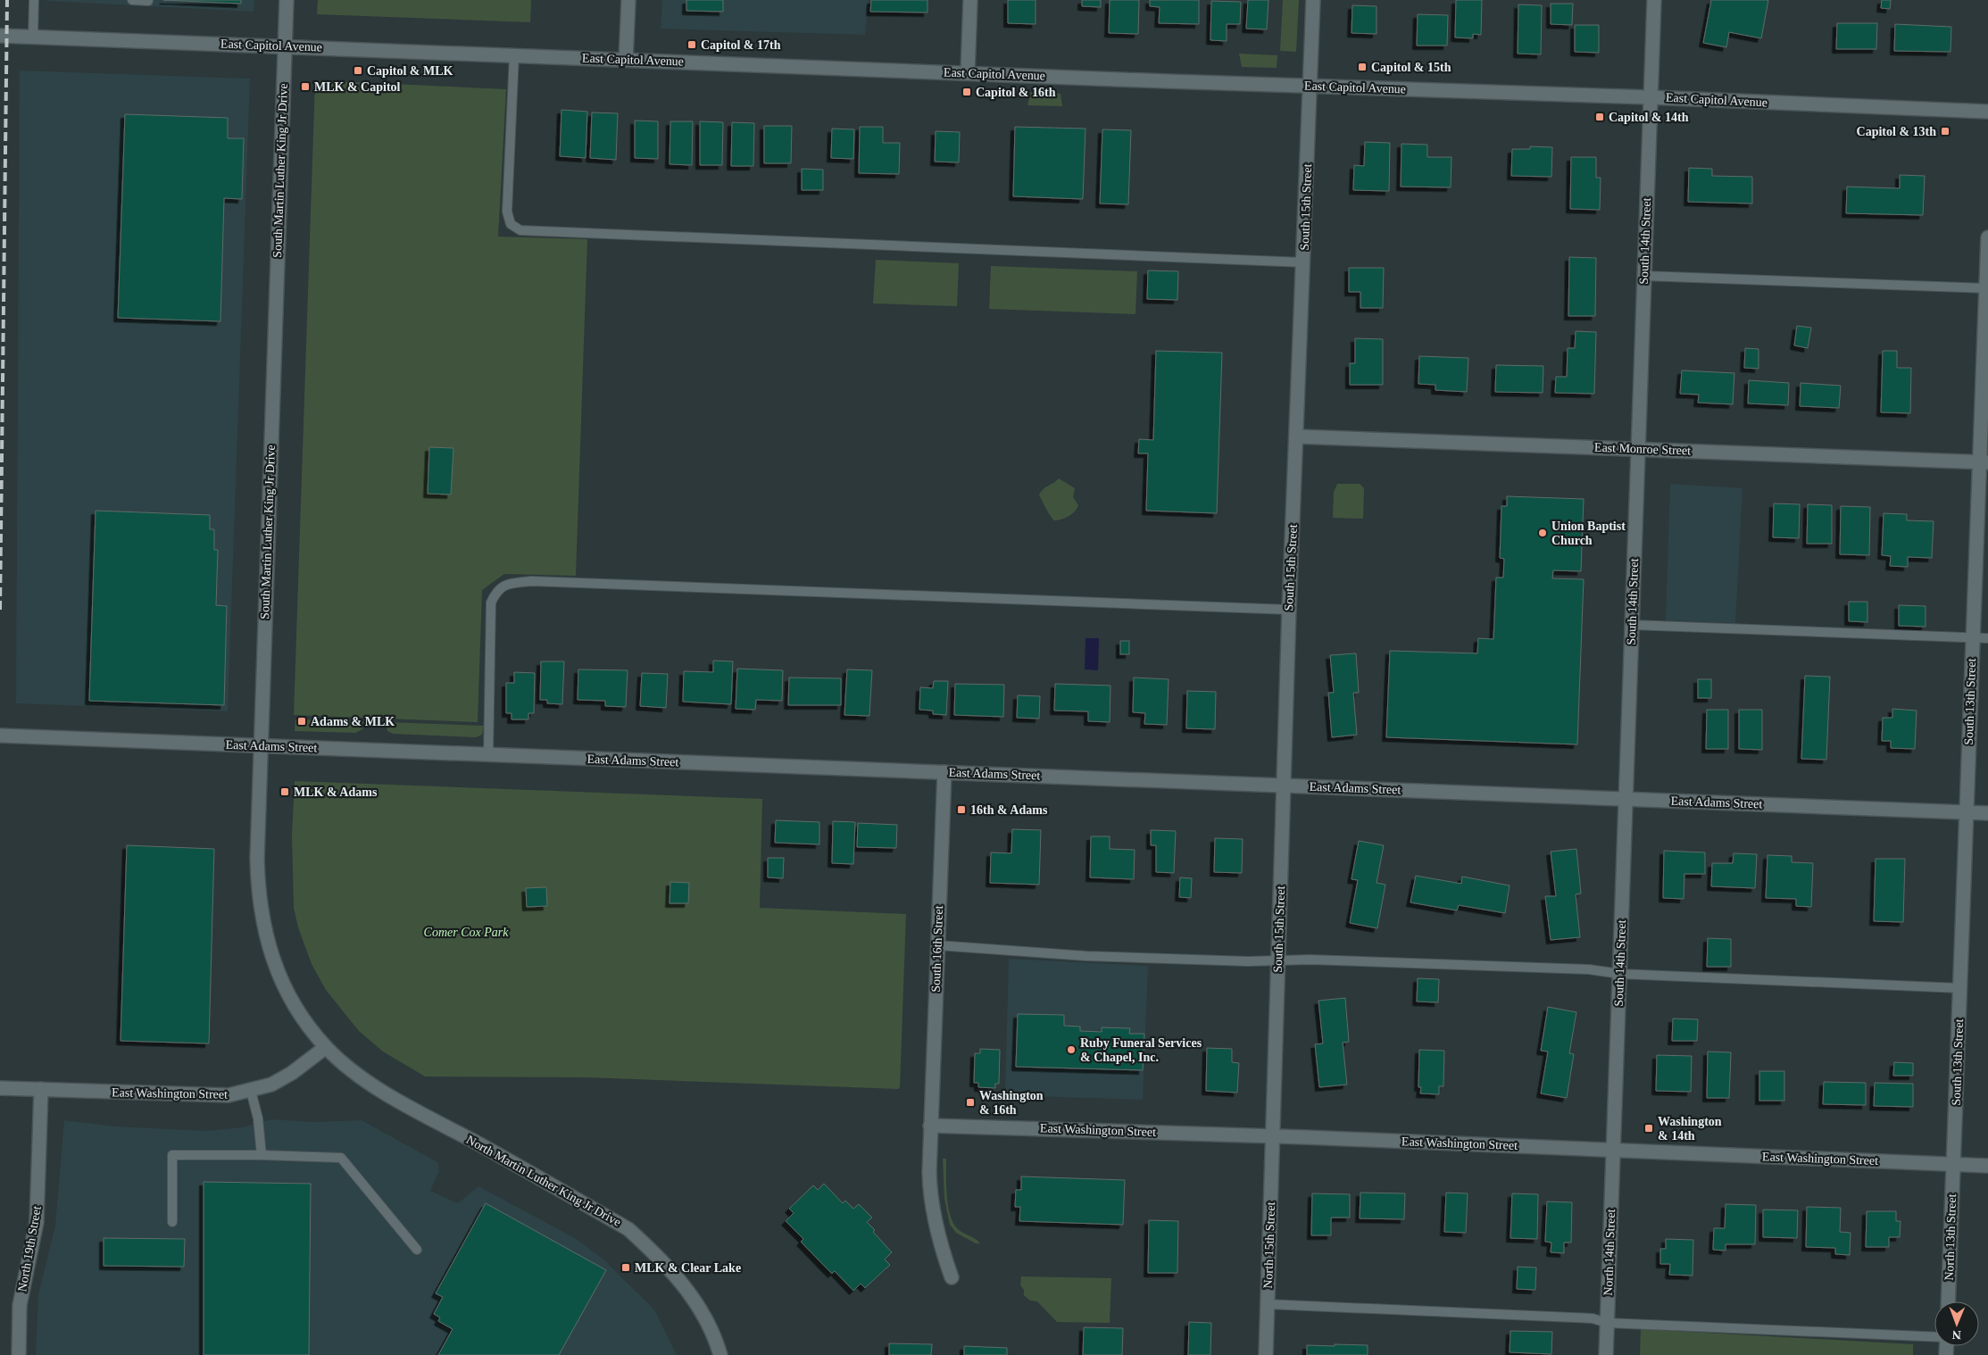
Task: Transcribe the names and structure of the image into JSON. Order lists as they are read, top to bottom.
{
  "streets": {
    "street": [
      "East Capitol Avenue",
      "South Martin Luther King Jr Drive",
      "South 15th Street",
      "South 14th Street",
      "East Monroe Street",
      "South 13th Street",
      "East Adams Street",
      "South 16th Street",
      "East Washington Street",
      "North Martin Luther King Jr Drive",
      "North 13th Street",
      "North 15th Street",
      "North 19th Street",
      "North 14th Street"
    ]
  },
  "crossings": [
    ["East Capitol Avenue", "South Martin Luther King Jr Drive"],
    ["East Capitol Avenue", "South 15th Street"],
    ["East Capitol Avenue", "South 14th Street"],
    ["South Martin Luther King Jr Drive", "East Adams Street"],
    ["South Martin Luther King Jr Drive", "East Washington Street"],
    ["South Martin Luther King Jr Drive", "North Martin Luther King Jr Drive"],
    ["South 15th Street", "East Monroe Street"],
    ["South 15th Street", "East Adams Street"],
    ["South 15th Street", "East Washington Street"],
    ["South 15th Street", "North 15th Street"],
    ["South 14th Street", "East Monroe Street"],
    ["South 14th Street", "East Adams Street"],
    ["South 14th Street", "East Washington Street"],
    ["South 14th Street", "North 14th Street"],
    ["East Monroe Street", "South 13th Street"],
    ["South 13th Street", "East Adams Street"],
    ["South 13th Street", "East Washington Street"],
    ["South 13th Street", "North 13th Street"],
    ["East Adams Street", "South 16th Street"],
    ["South 16th Street", "East Washington Street"],
    ["East Washington Street", "North Martin Luther King Jr Drive"],
    ["East Washington Street", "North 13th Street"],
    ["East Washington Street", "North 15th Street"],
    ["East Washington Street", "North 19th Street"],
    ["East Washington Street", "North 14th Street"]
  ],
  "parks": ["Comer Cox Park"],
  "places": {
    "transit": [
      "Capitol & 17th",
      "Capitol & 15th",
      "Capitol & MLK",
      "MLK & Capitol",
      "Capitol & 16th",
      "Capitol & 14th",
      "Capitol & 13th",
      "Adams & MLK",
      "MLK & Adams",
      "16th & Adams",
      "Washington & 16th",
      "Washington & 14th",
      "MLK & Clear Lake"
    ],
    "other": ["Union Baptist Church", "Ruby Funeral Services & Chapel, Inc."]
  },
  "north": "bottom"
}
